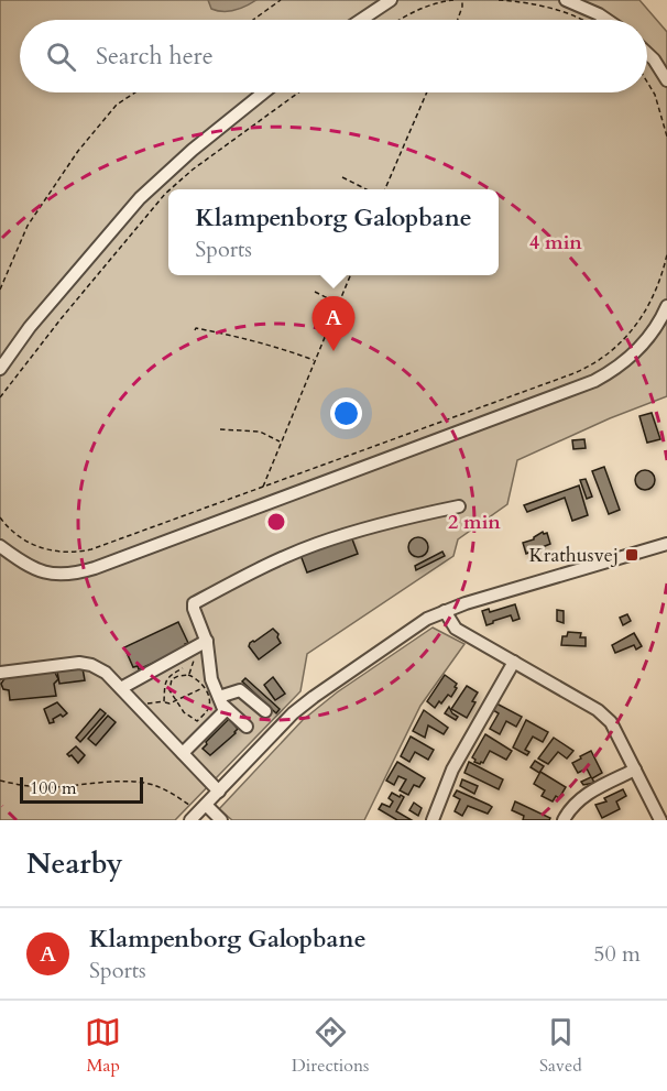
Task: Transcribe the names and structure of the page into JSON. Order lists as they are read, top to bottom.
{
  "places": {
    "transit": ["Krathusvej"]
  },
  "scale_bar": "100 m",
  "page": {
    "search": "Search here",
    "popup": ["Klampenborg Galopbane", "Sports"],
    "pins": "A",
    "scale": "100 m",
    "heading": "Nearby",
    "list": [
      {
        "mark": "A",
        "name": "Klampenborg Galopbane",
        "note": "Sports",
        "value": "50 m"
      }
    ],
    "nav": ["Map", "Directions", "Saved"]
  },
  "rings": ["4 min", "2 min"]
}
